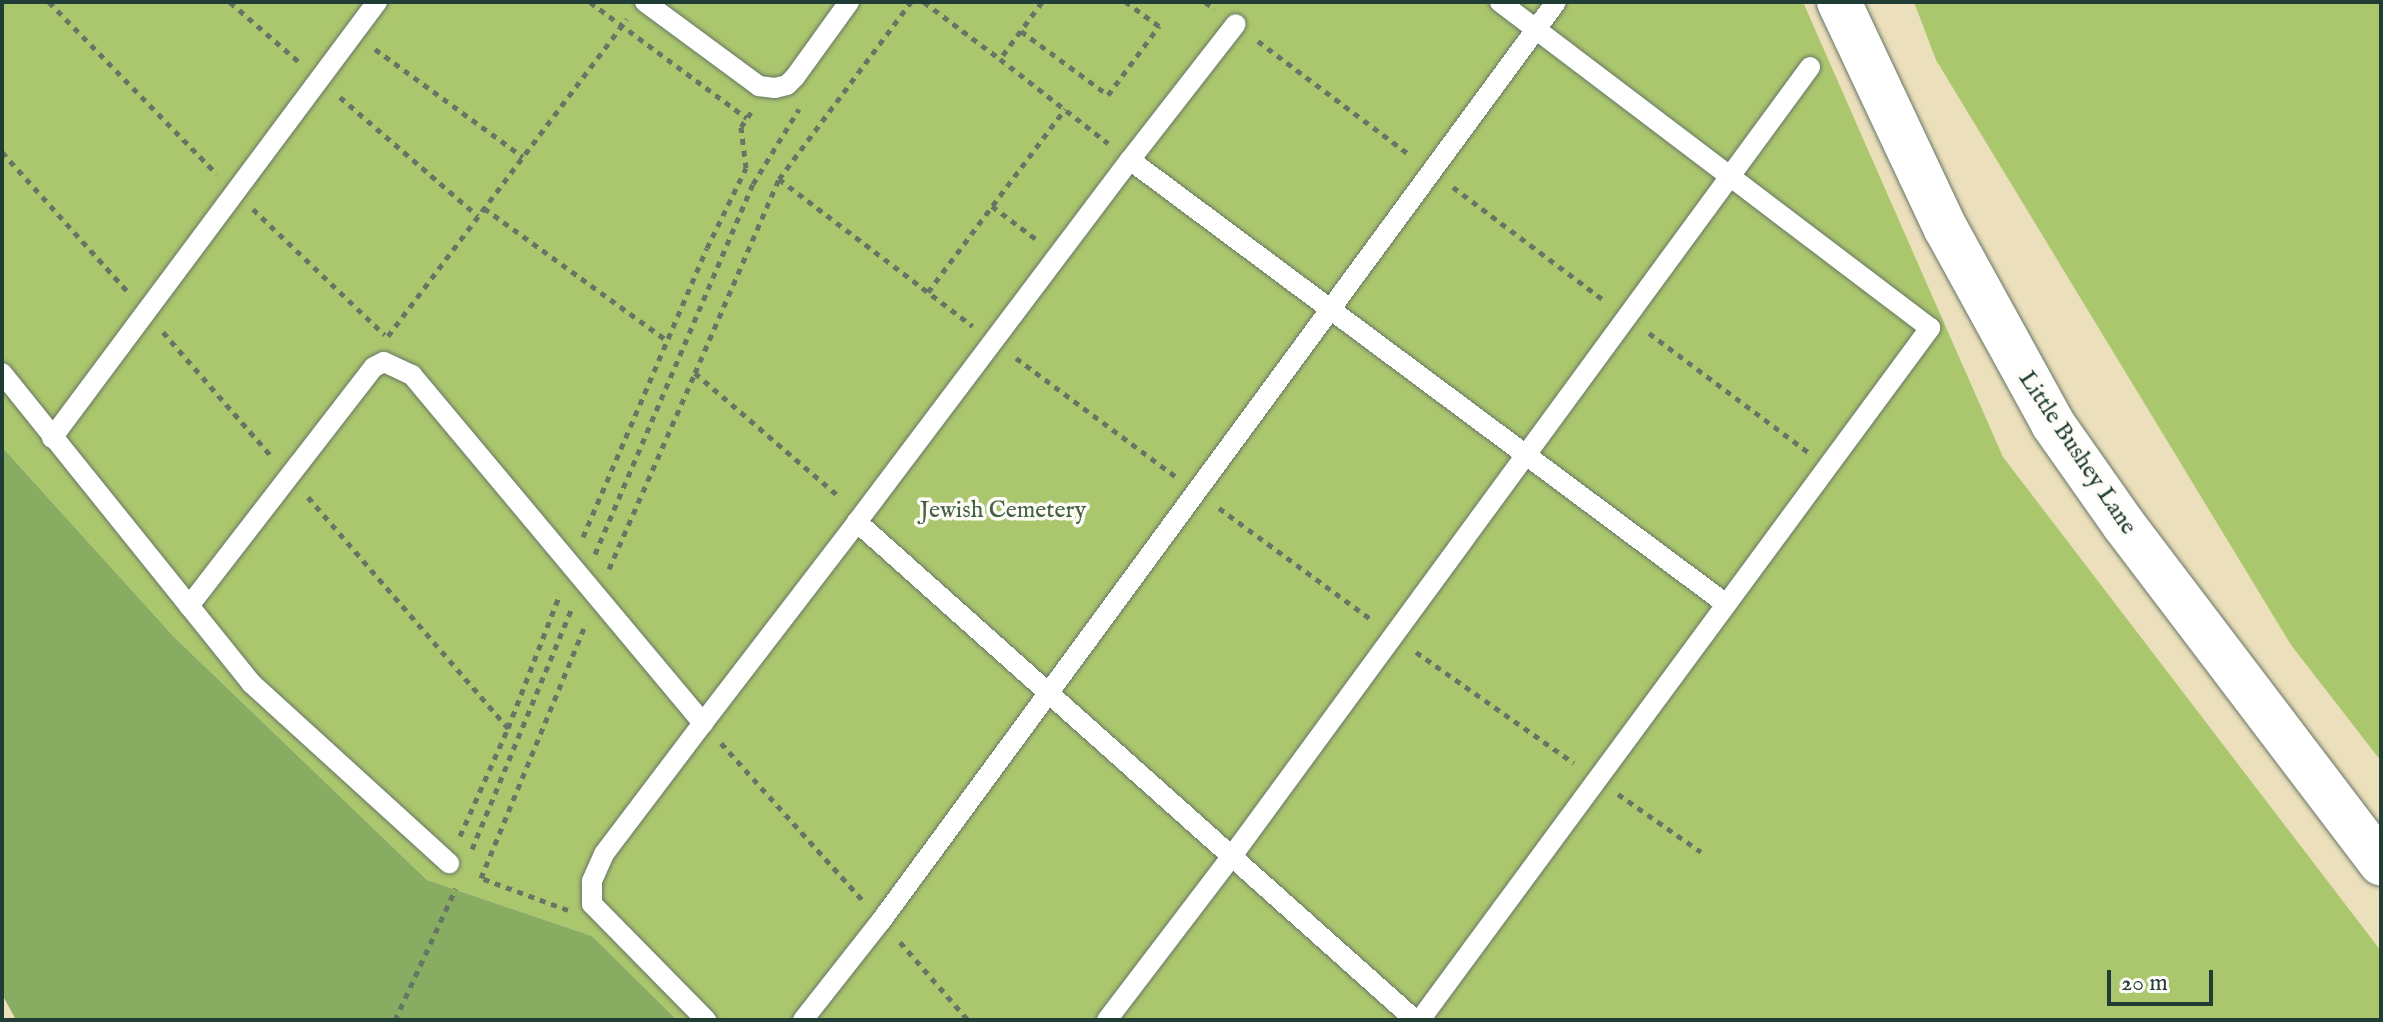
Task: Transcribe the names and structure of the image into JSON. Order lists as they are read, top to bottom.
{
  "streets": {
    "street": ["Little Bushey Lane"]
  },
  "parks": ["Jewish Cemetery"],
  "scale_bar": "20 m"
}
